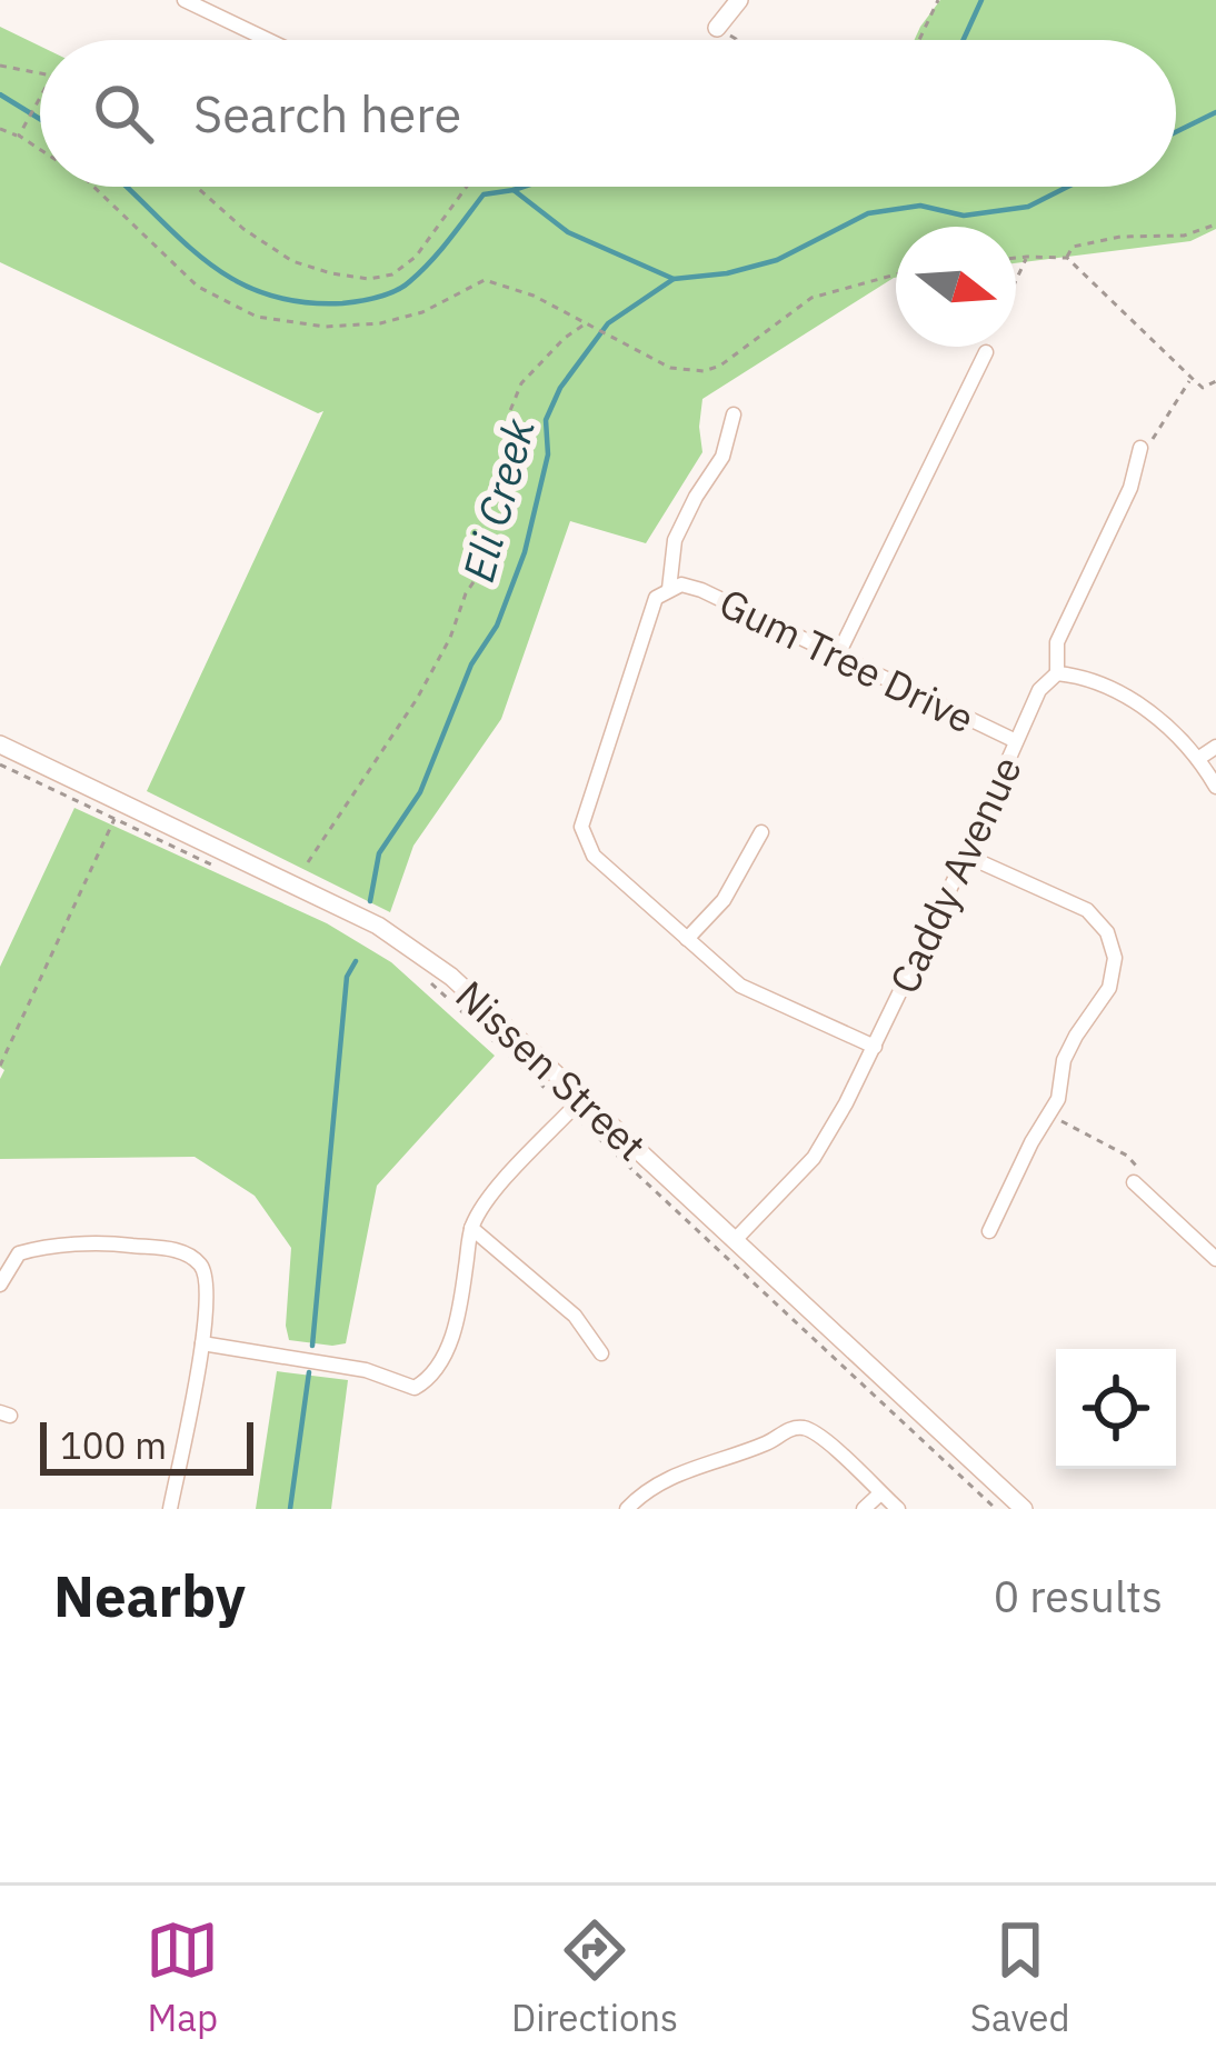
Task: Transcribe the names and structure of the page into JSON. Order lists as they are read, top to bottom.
{
  "streets": {
    "street": ["Gum Tree Drive", "Caddy Avenue", "Nissen Street"]
  },
  "crossings": [
    ["Gum Tree Drive", "Caddy Avenue"],
    ["Caddy Avenue", "Nissen Street"]
  ],
  "water": ["Eli Creek"],
  "scale_bar": "100 m",
  "north": "right",
  "page": {
    "search": "Search here",
    "scale": "100 m",
    "heading": ["Nearby", "0 results"],
    "nav": ["Map", "Directions", "Saved"]
  }
}
